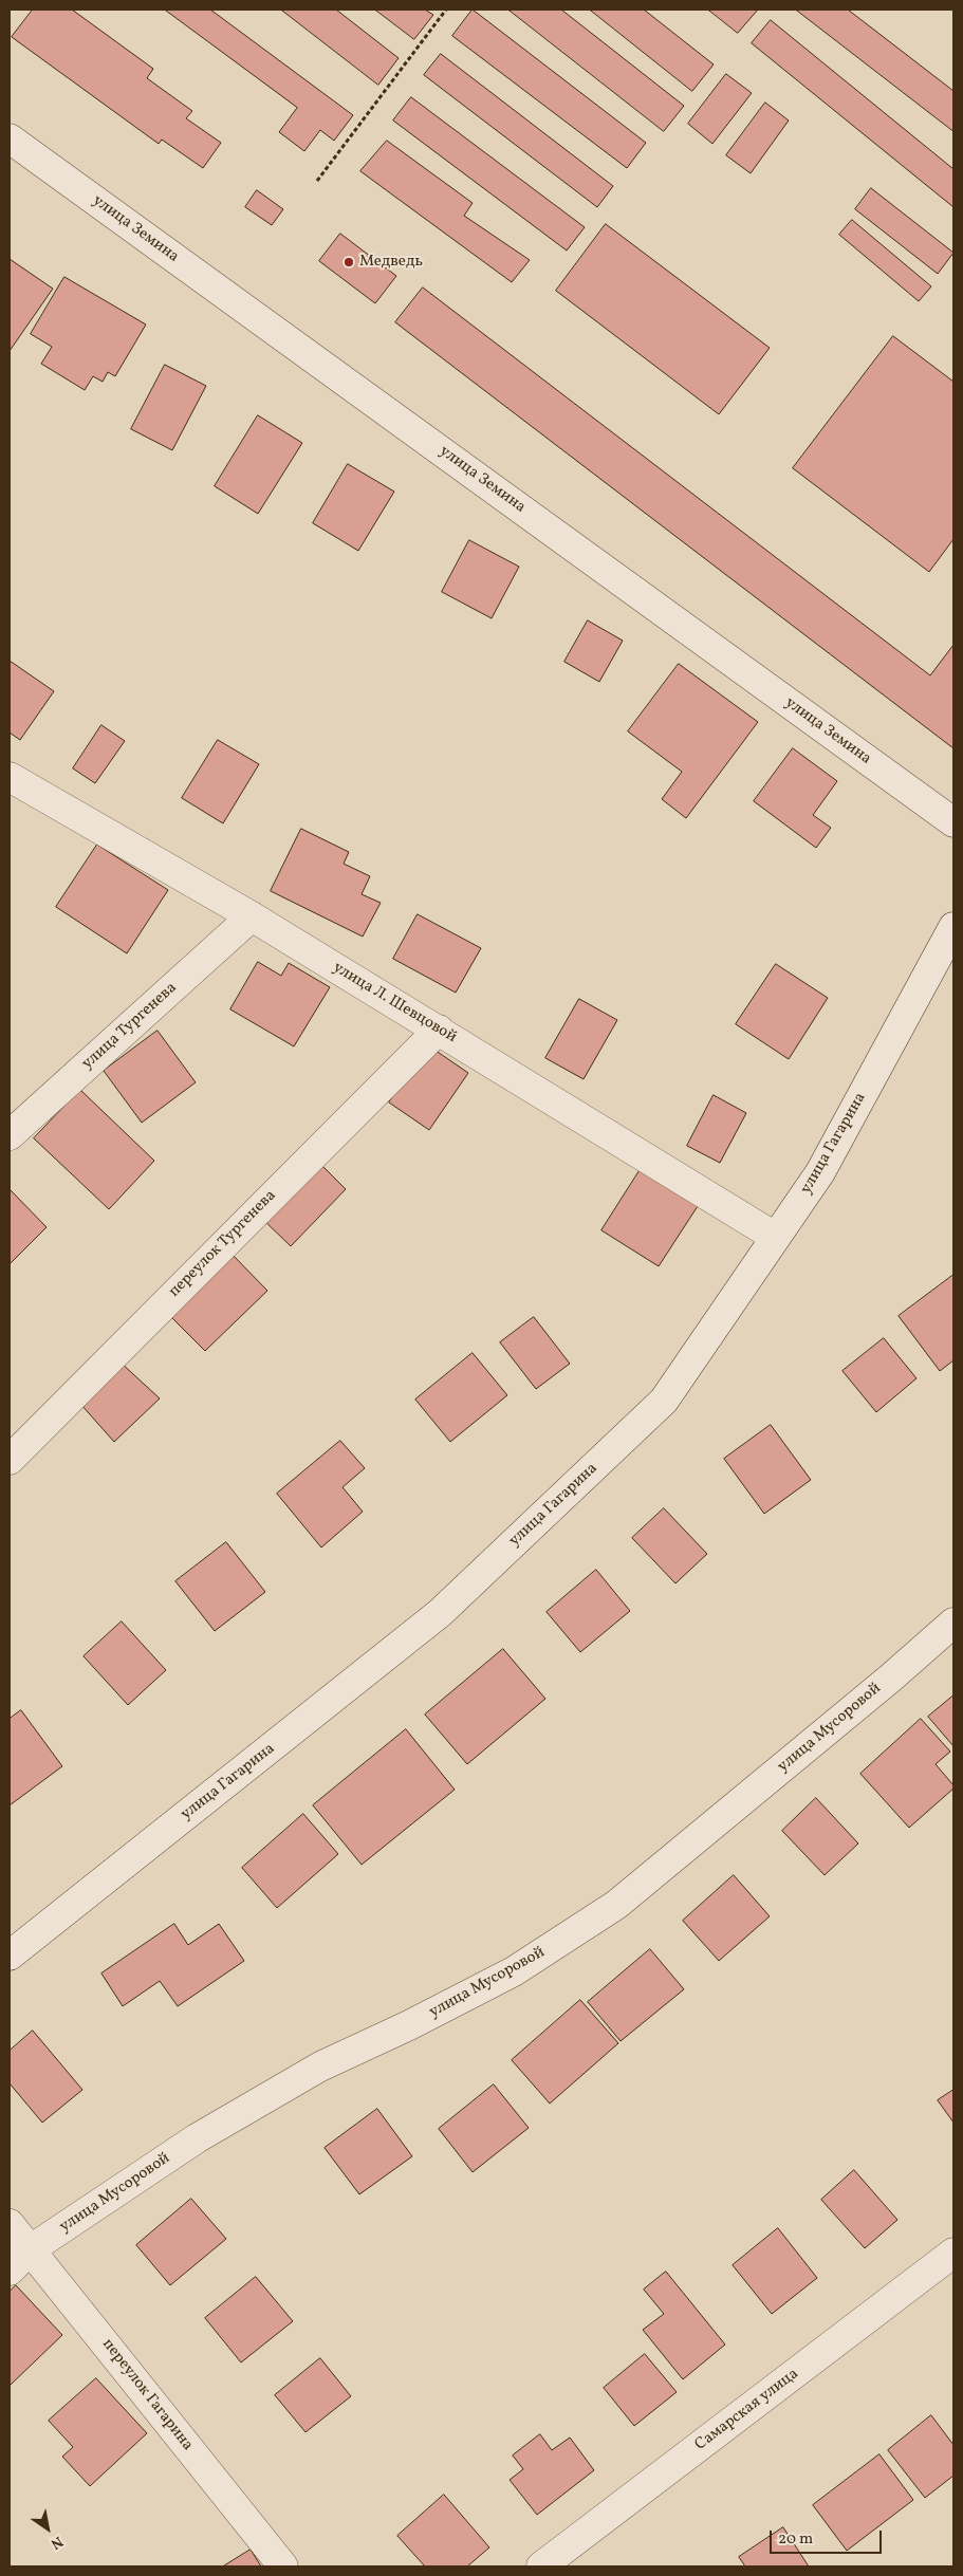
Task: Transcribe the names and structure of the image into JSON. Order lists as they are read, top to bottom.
{
  "streets": {
    "street": [
      "улица Земина",
      "улица Л. Шевцовой",
      "улица Тургенева",
      "улица Гагарина",
      "переулок Тургенева",
      "улица Мусоровой",
      "переулок Гагарина",
      "Самарская улица"
    ]
  },
  "crossings": [
    ["улица Л. Шевцовой", "улица Тургенева"],
    ["улица Л. Шевцовой", "улица Гагарина"],
    ["улица Л. Шевцовой", "переулок Тургенева"],
    ["улица Мусоровой", "переулок Гагарина"]
  ],
  "places": ["Медведь"],
  "scale_bar": "20 m",
  "north": "bottom right"
}
